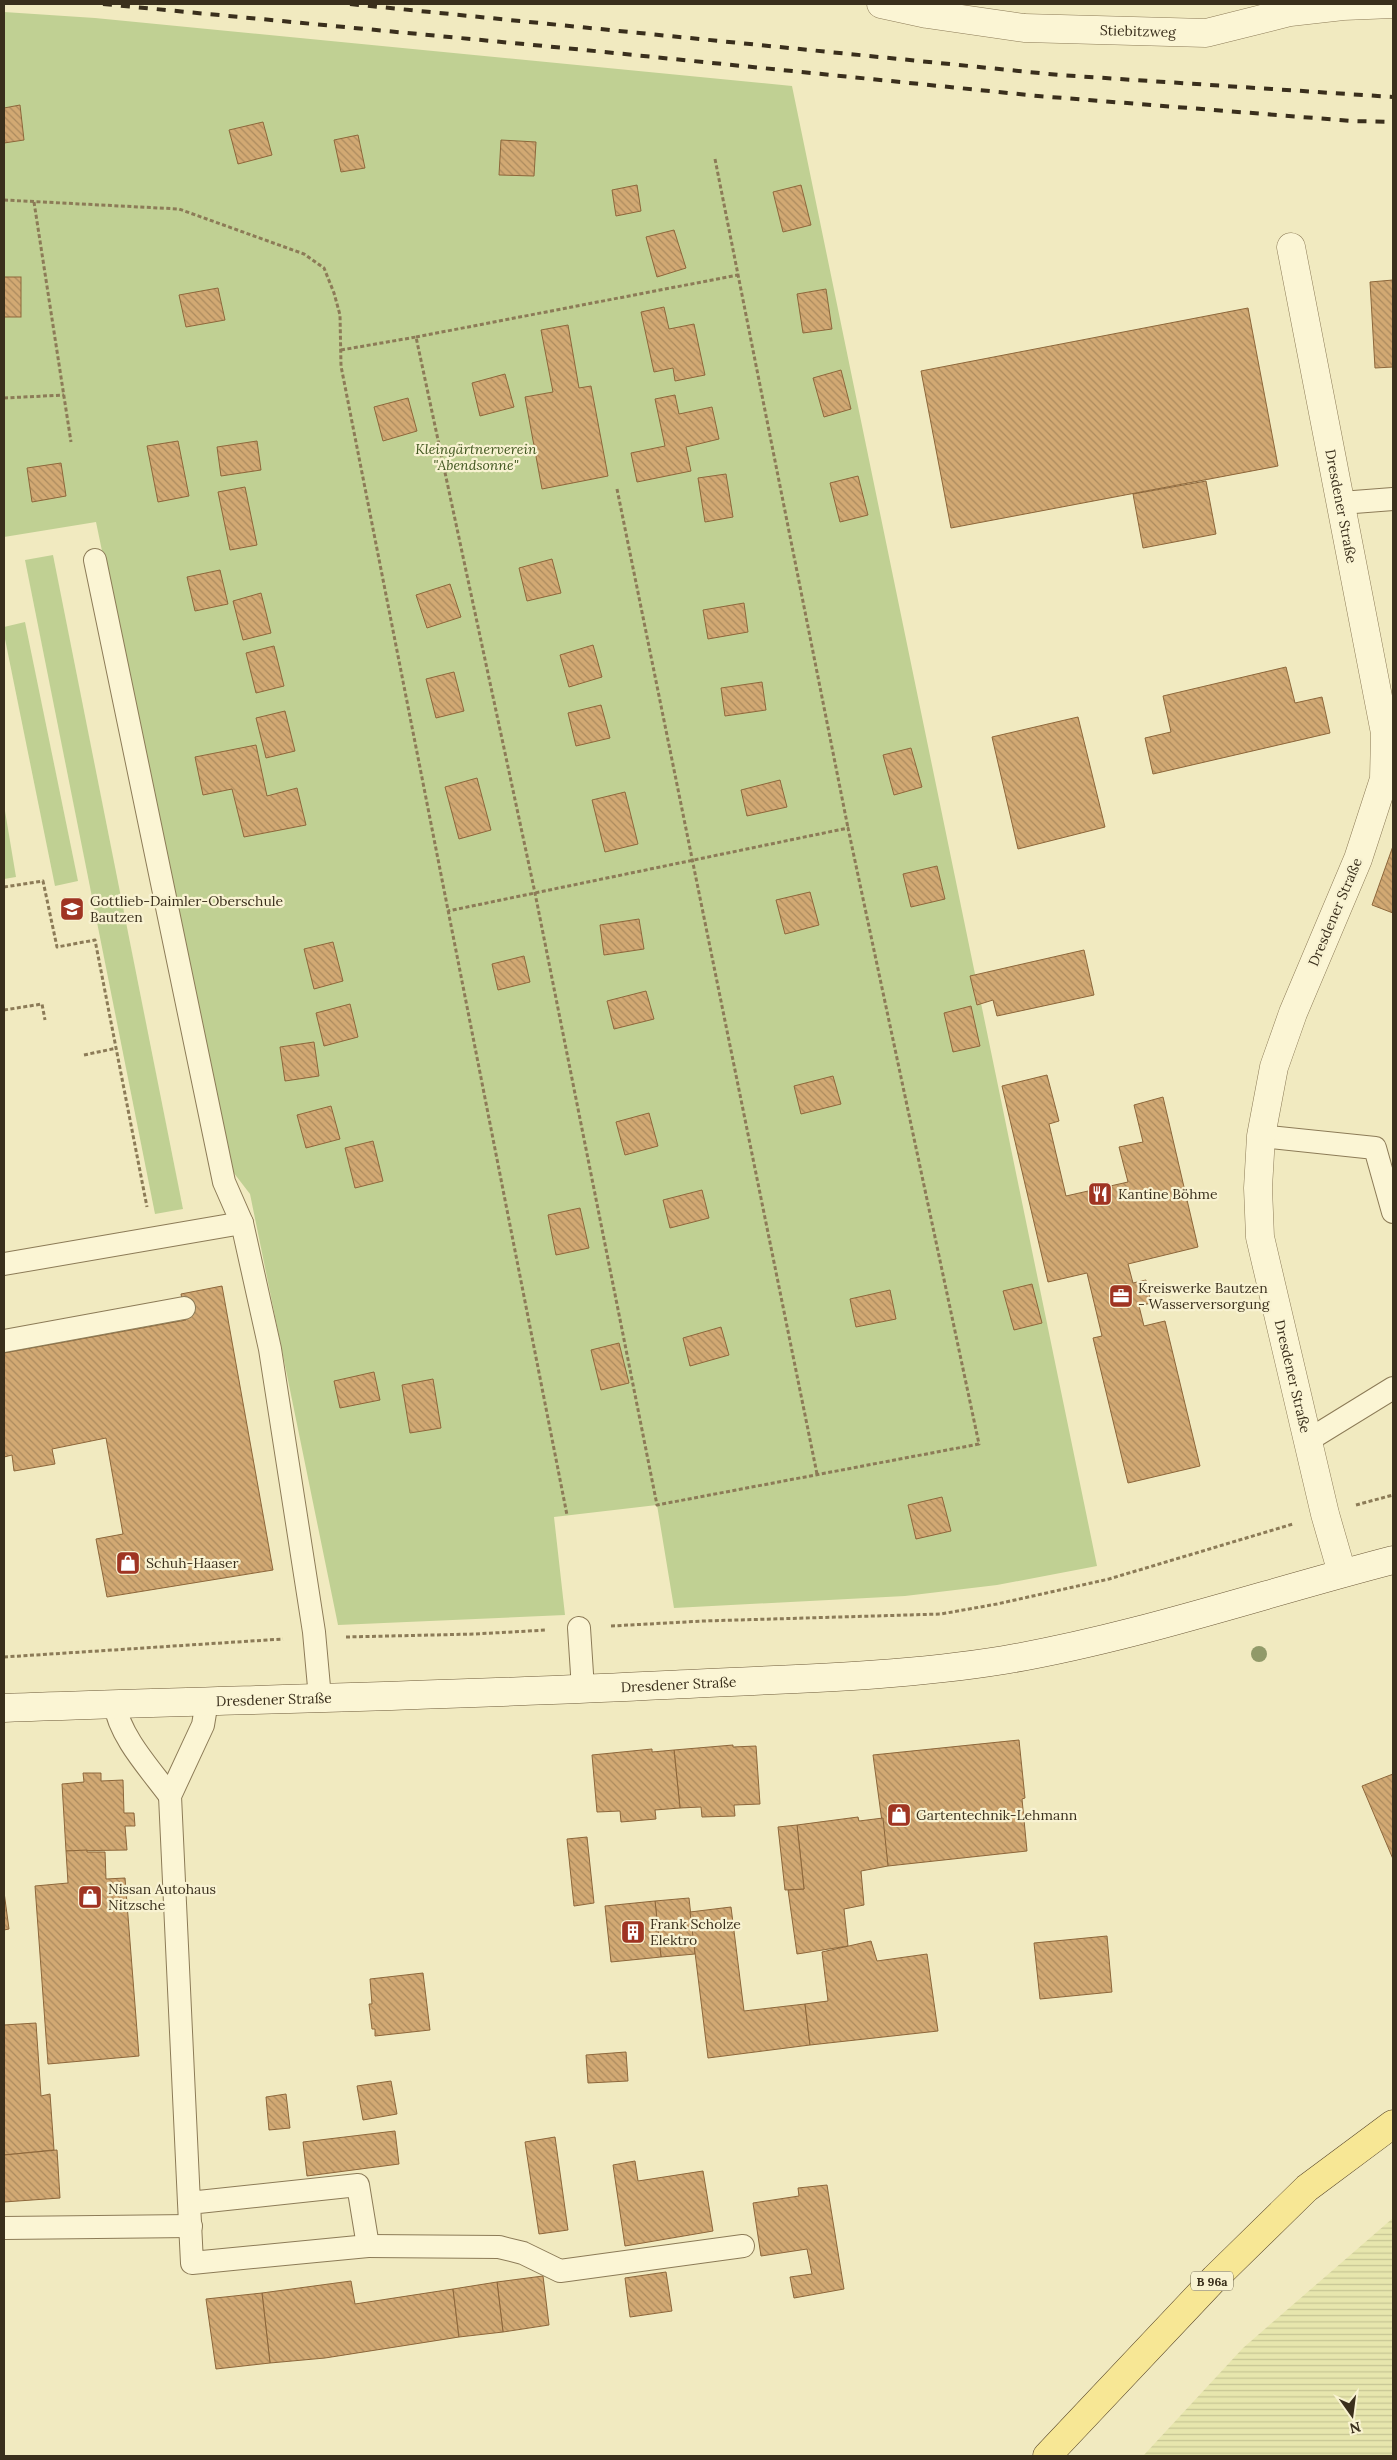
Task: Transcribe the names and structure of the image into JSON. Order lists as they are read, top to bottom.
{
  "streets": {
    "main road": ["B 96a"],
    "street": ["Stiebitzweg", "Dresdener Straße"]
  },
  "parks": ["Kleingärtnerverein \"Abendsonne\""],
  "places": {
    "school or university": ["Gottlieb-Daimler-Oberschule Bautzen"],
    "restaurant": ["Kantine Böhme"],
    "office": ["Kreiswerke Bautzen - Wasserversorgung"],
    "shop": ["Schuh-Haaser", "Gartentechnik-Lehmann", "Nissan Autohaus Nitzsche"],
    "building": ["Frank Scholze Elektro"]
  },
  "north": "bottom"
}
